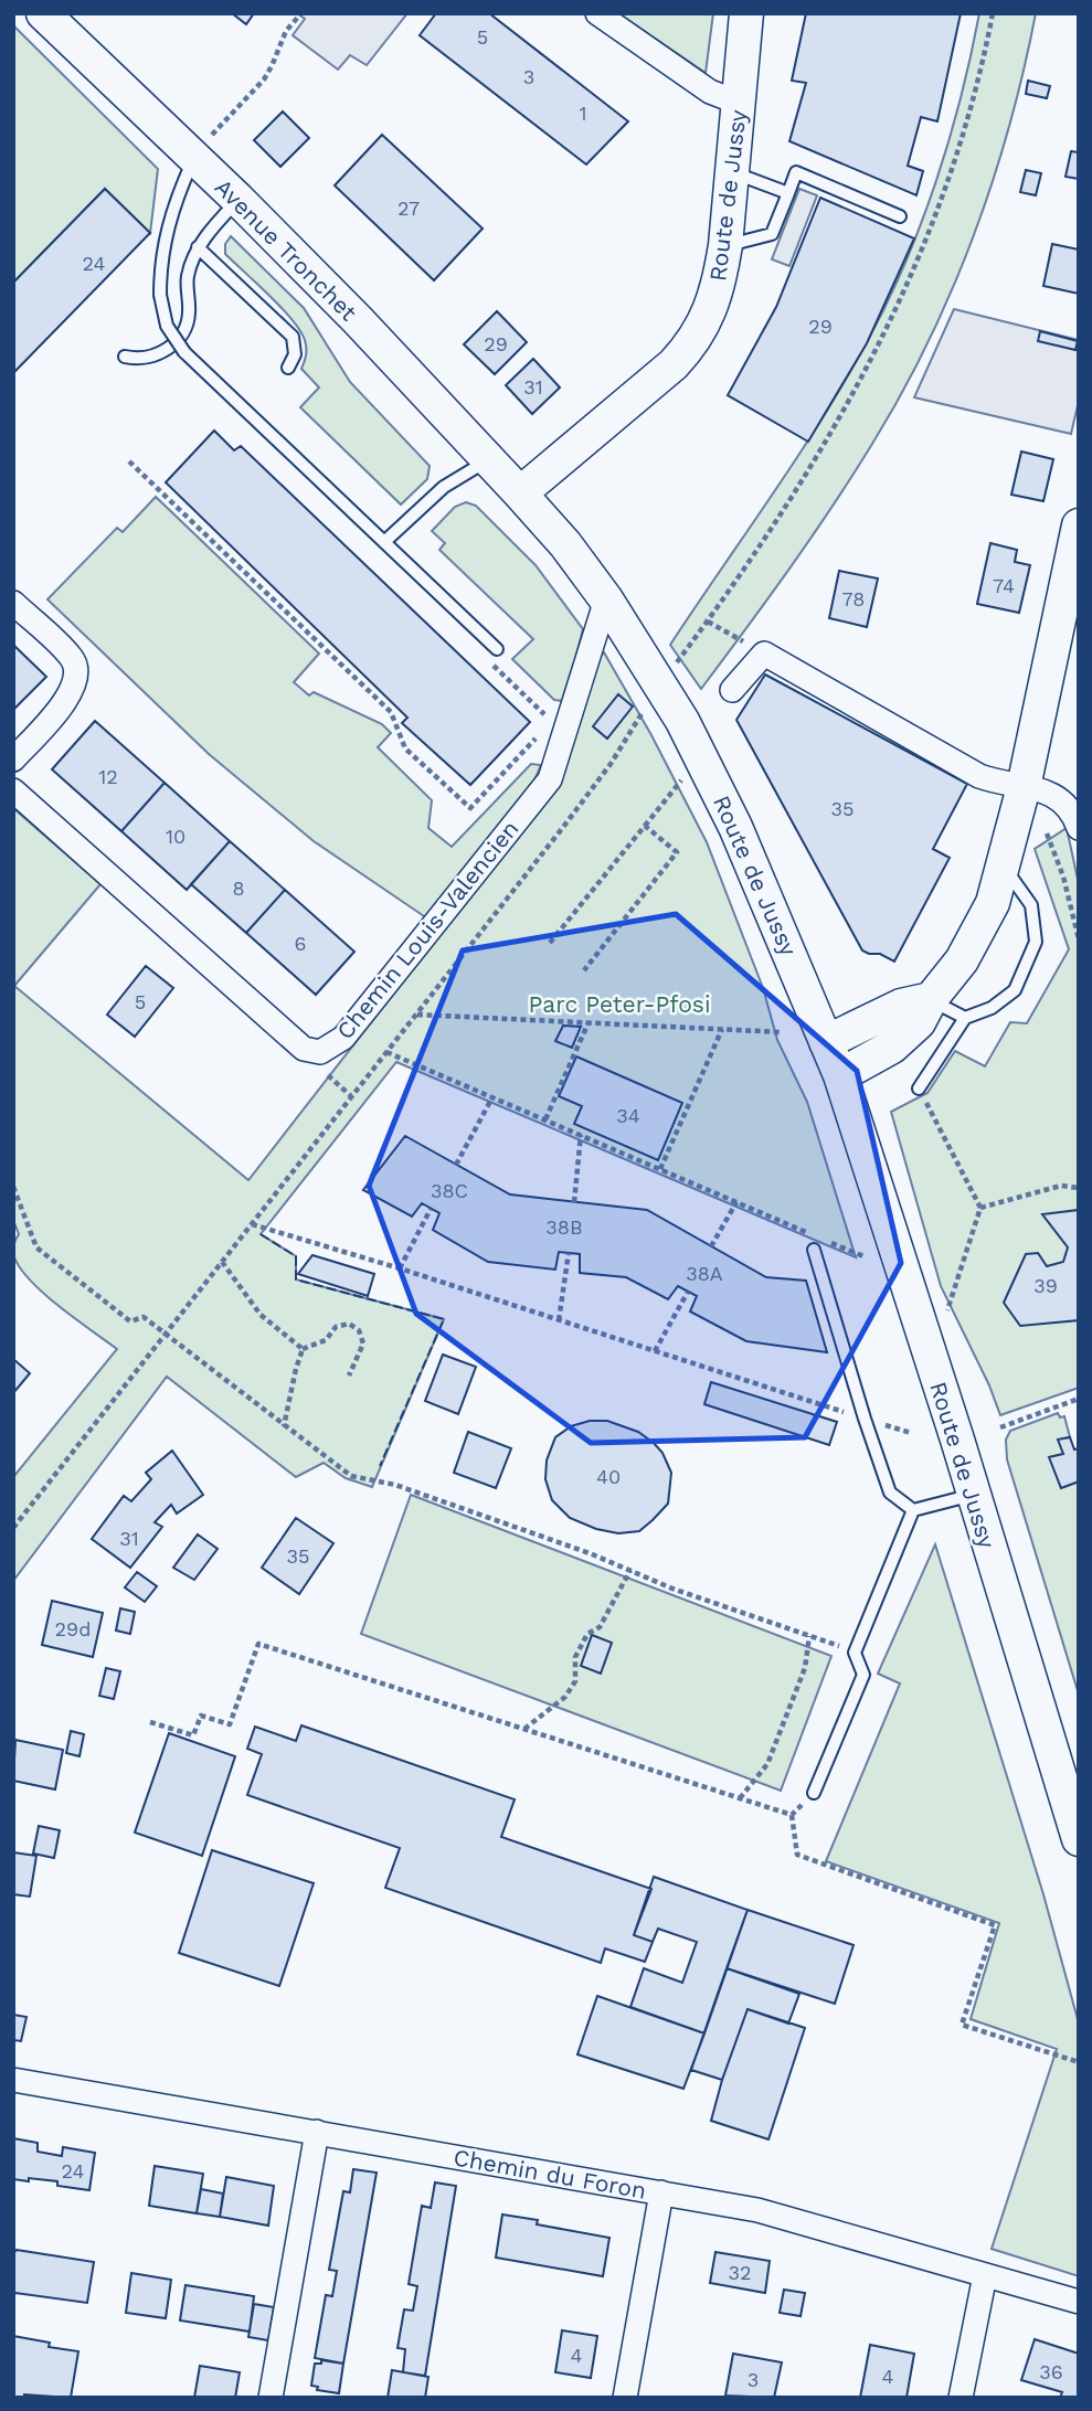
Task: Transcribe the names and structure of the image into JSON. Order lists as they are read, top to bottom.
{
  "streets": {
    "main road": ["Route de Jussy", "Avenue Tronchet"],
    "street": ["Chemin Louis-Valencien", "Chemin du Foron"]
  },
  "crossings": [
    ["Route de Jussy", "Avenue Tronchet"],
    ["Route de Jussy", "Chemin Louis-Valencien"]
  ],
  "parks": ["Parc Peter-Pfosi"],
  "house_numbers": [
    "5",
    "3",
    "1",
    "27",
    "24",
    "29",
    "29",
    "31",
    "74",
    "78",
    "12",
    "35",
    "10",
    "8",
    "6",
    "5",
    "34",
    "38C",
    "38B",
    "38A",
    "39",
    "40",
    "31",
    "35",
    "29d",
    "24",
    "32",
    "4",
    "36",
    "4",
    "3"
  ]
}
